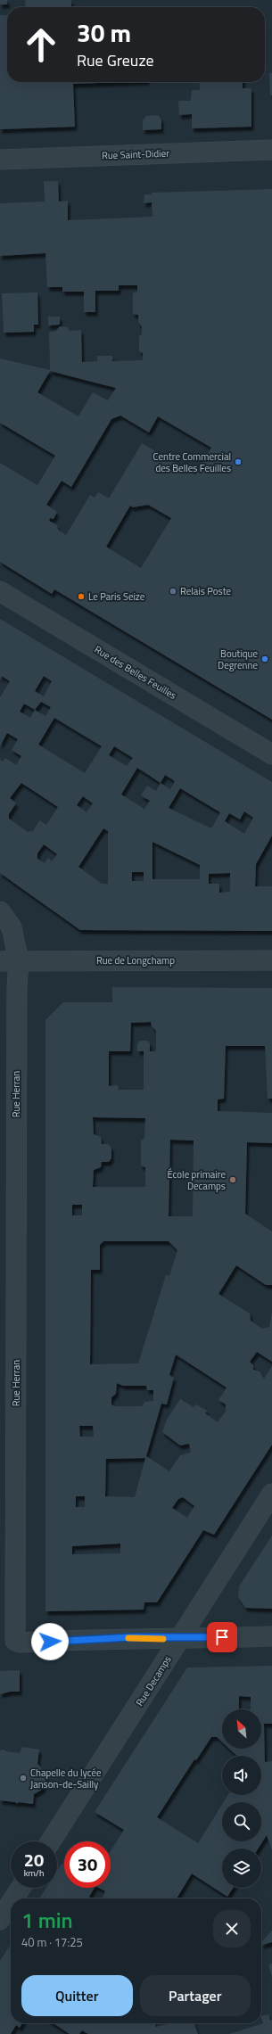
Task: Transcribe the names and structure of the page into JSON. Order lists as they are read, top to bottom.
{
  "streets": {
    "street": [
      "Rue Saint-Didier",
      "Rue des Belles Feuilles",
      "Rue de Longchamp",
      "Rue Herran",
      "Rue Decamps"
    ]
  },
  "crossings": [
    ["Rue de Longchamp", "Rue Herran"],
    ["Rue Herran", "Rue Decamps"]
  ],
  "places": [
    "Centre Commercial des Belles Feuilles",
    "Relais Poste",
    "Le Paris Seize",
    "Boutique Degrenne",
    "École primaire Decamps",
    "Chapelle du lycée Janson-de-Sailly"
  ],
  "north": "top left",
  "page": {
    "turn": ["30 m", "Rue Greuze"],
    "speed": "20 km/h",
    "limit": "30",
    "heading": ["1 min", "40 m · 17:25"],
    "buttons": ["Quitter", "Partager"]
  }
}
